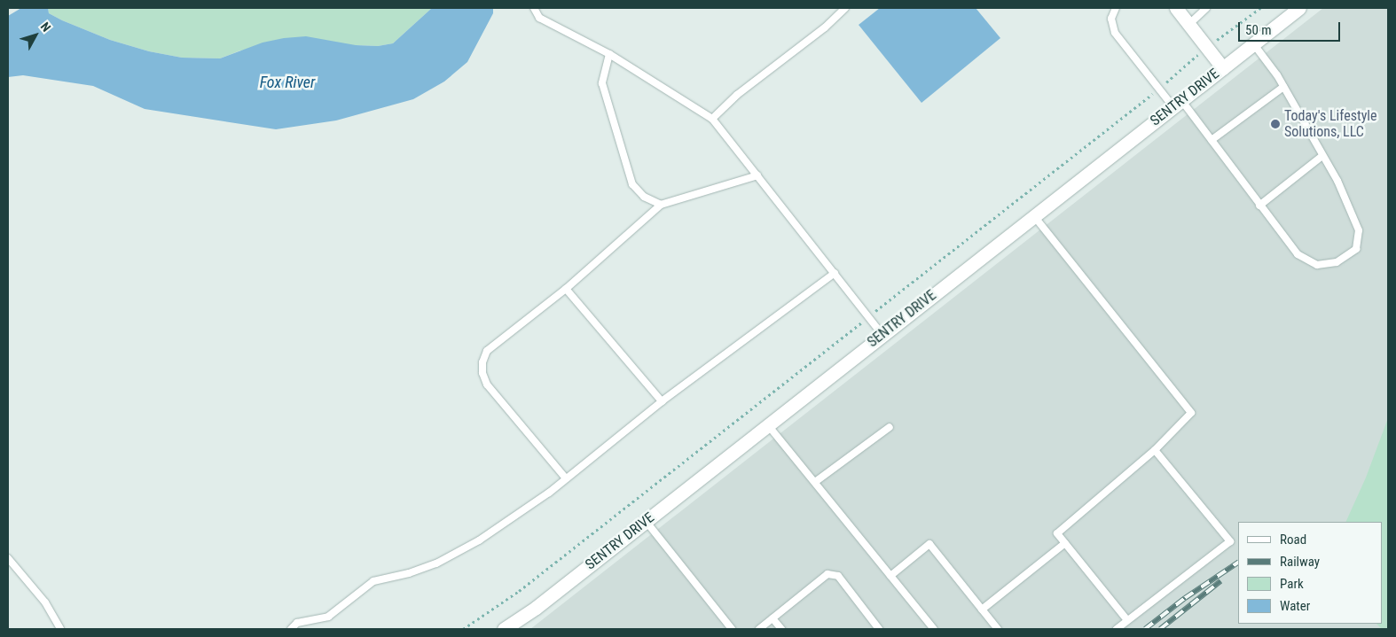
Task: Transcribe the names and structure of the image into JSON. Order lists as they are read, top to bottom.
{
  "streets": {
    "street": ["SENTRY DRIVE"]
  },
  "water": ["Fox River"],
  "places": ["Today's Lifestyle Solutions, LLC"],
  "legend": [
    "Road",
    "Railway",
    "Park",
    "Water"
  ],
  "scale_bar": "50 m",
  "north": "top right"
}
